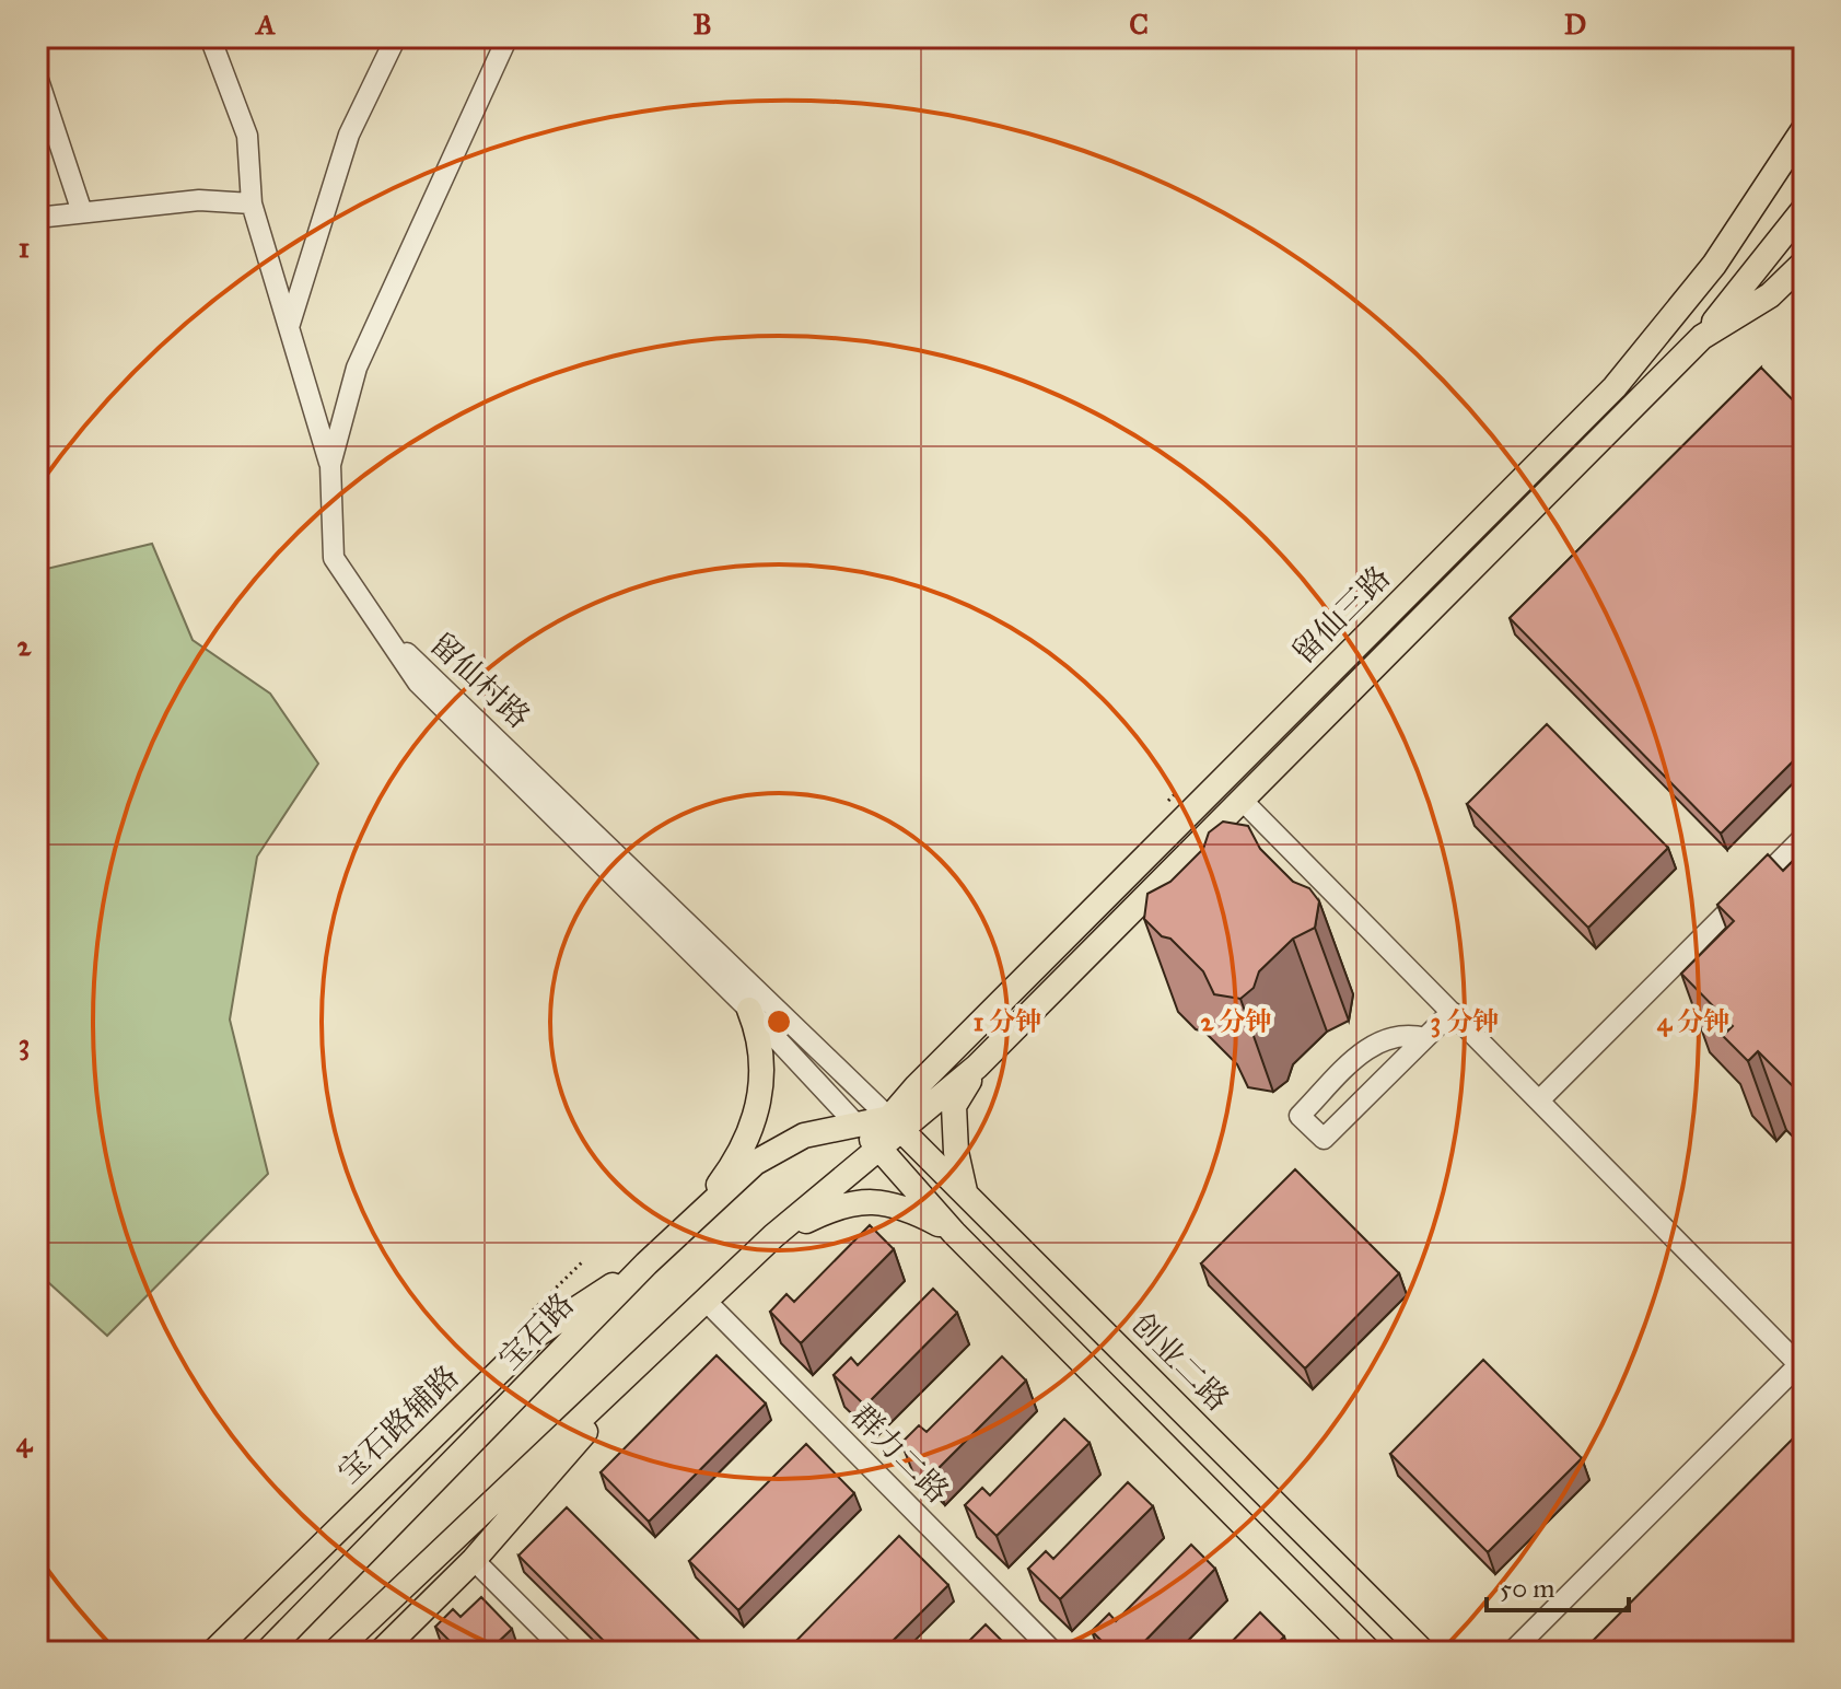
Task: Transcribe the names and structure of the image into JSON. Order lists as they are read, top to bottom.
{
  "streets": {
    "main road": [
      "留仙三路",
      "宝石路",
      "创业二路",
      "宝石路辅路"
    ],
    "street": ["留仙村路", "群力二路"]
  },
  "crossings": [
    ["留仙三路", "留仙村路"],
    ["留仙三路", "宝石路"],
    ["留仙三路", "创业二路"],
    ["留仙村路", "宝石路"],
    ["留仙村路", "创业二路"],
    ["宝石路", "创业二路"],
    ["宝石路", "宝石路辅路"]
  ],
  "scale_bar": "50 m",
  "grid": {
    "columns": [
      "A",
      "B",
      "C",
      "D"
    ],
    "rows": [
      "1",
      "2",
      "3",
      "4"
    ]
  },
  "rings": [
    "1 分钟",
    "2 分钟",
    "3 分钟",
    "4 分钟"
  ]
}
